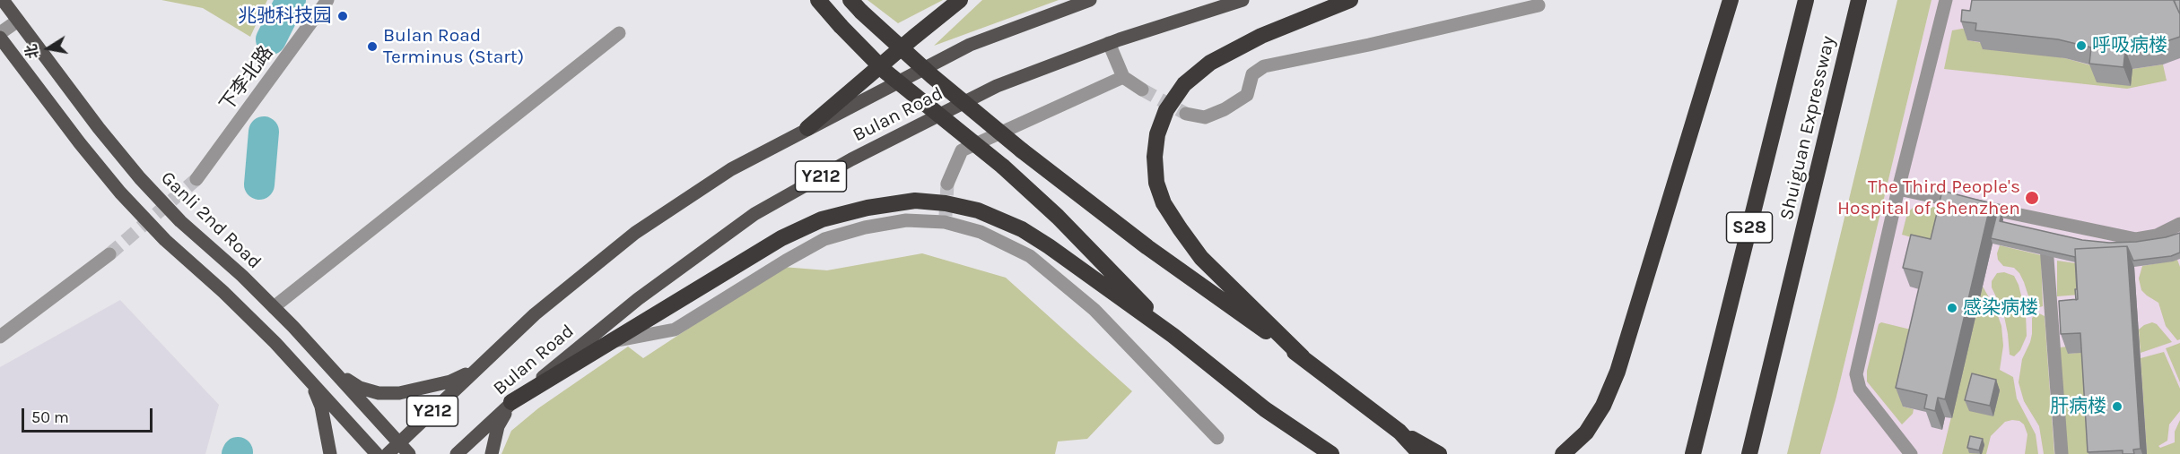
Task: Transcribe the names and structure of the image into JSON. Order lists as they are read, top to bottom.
{
  "streets": {
    "highway": ["Shuiguan Expressway", "S28"],
    "main road": ["Bulan Road", "Y212", "Ganli 2nd Road"],
    "street": ["下李北路"]
  },
  "crossings": [
    ["Bulan Road", "Ganli 2nd Road"]
  ],
  "places": [
    "兆驰科技园",
    "呼吸病楼",
    "Bulan Road Terminus (Start)",
    "The Third People's Hospital of Shenzhen",
    "感染病楼",
    "肝病楼"
  ],
  "scale_bar": "50 m",
  "north": "left"
}
